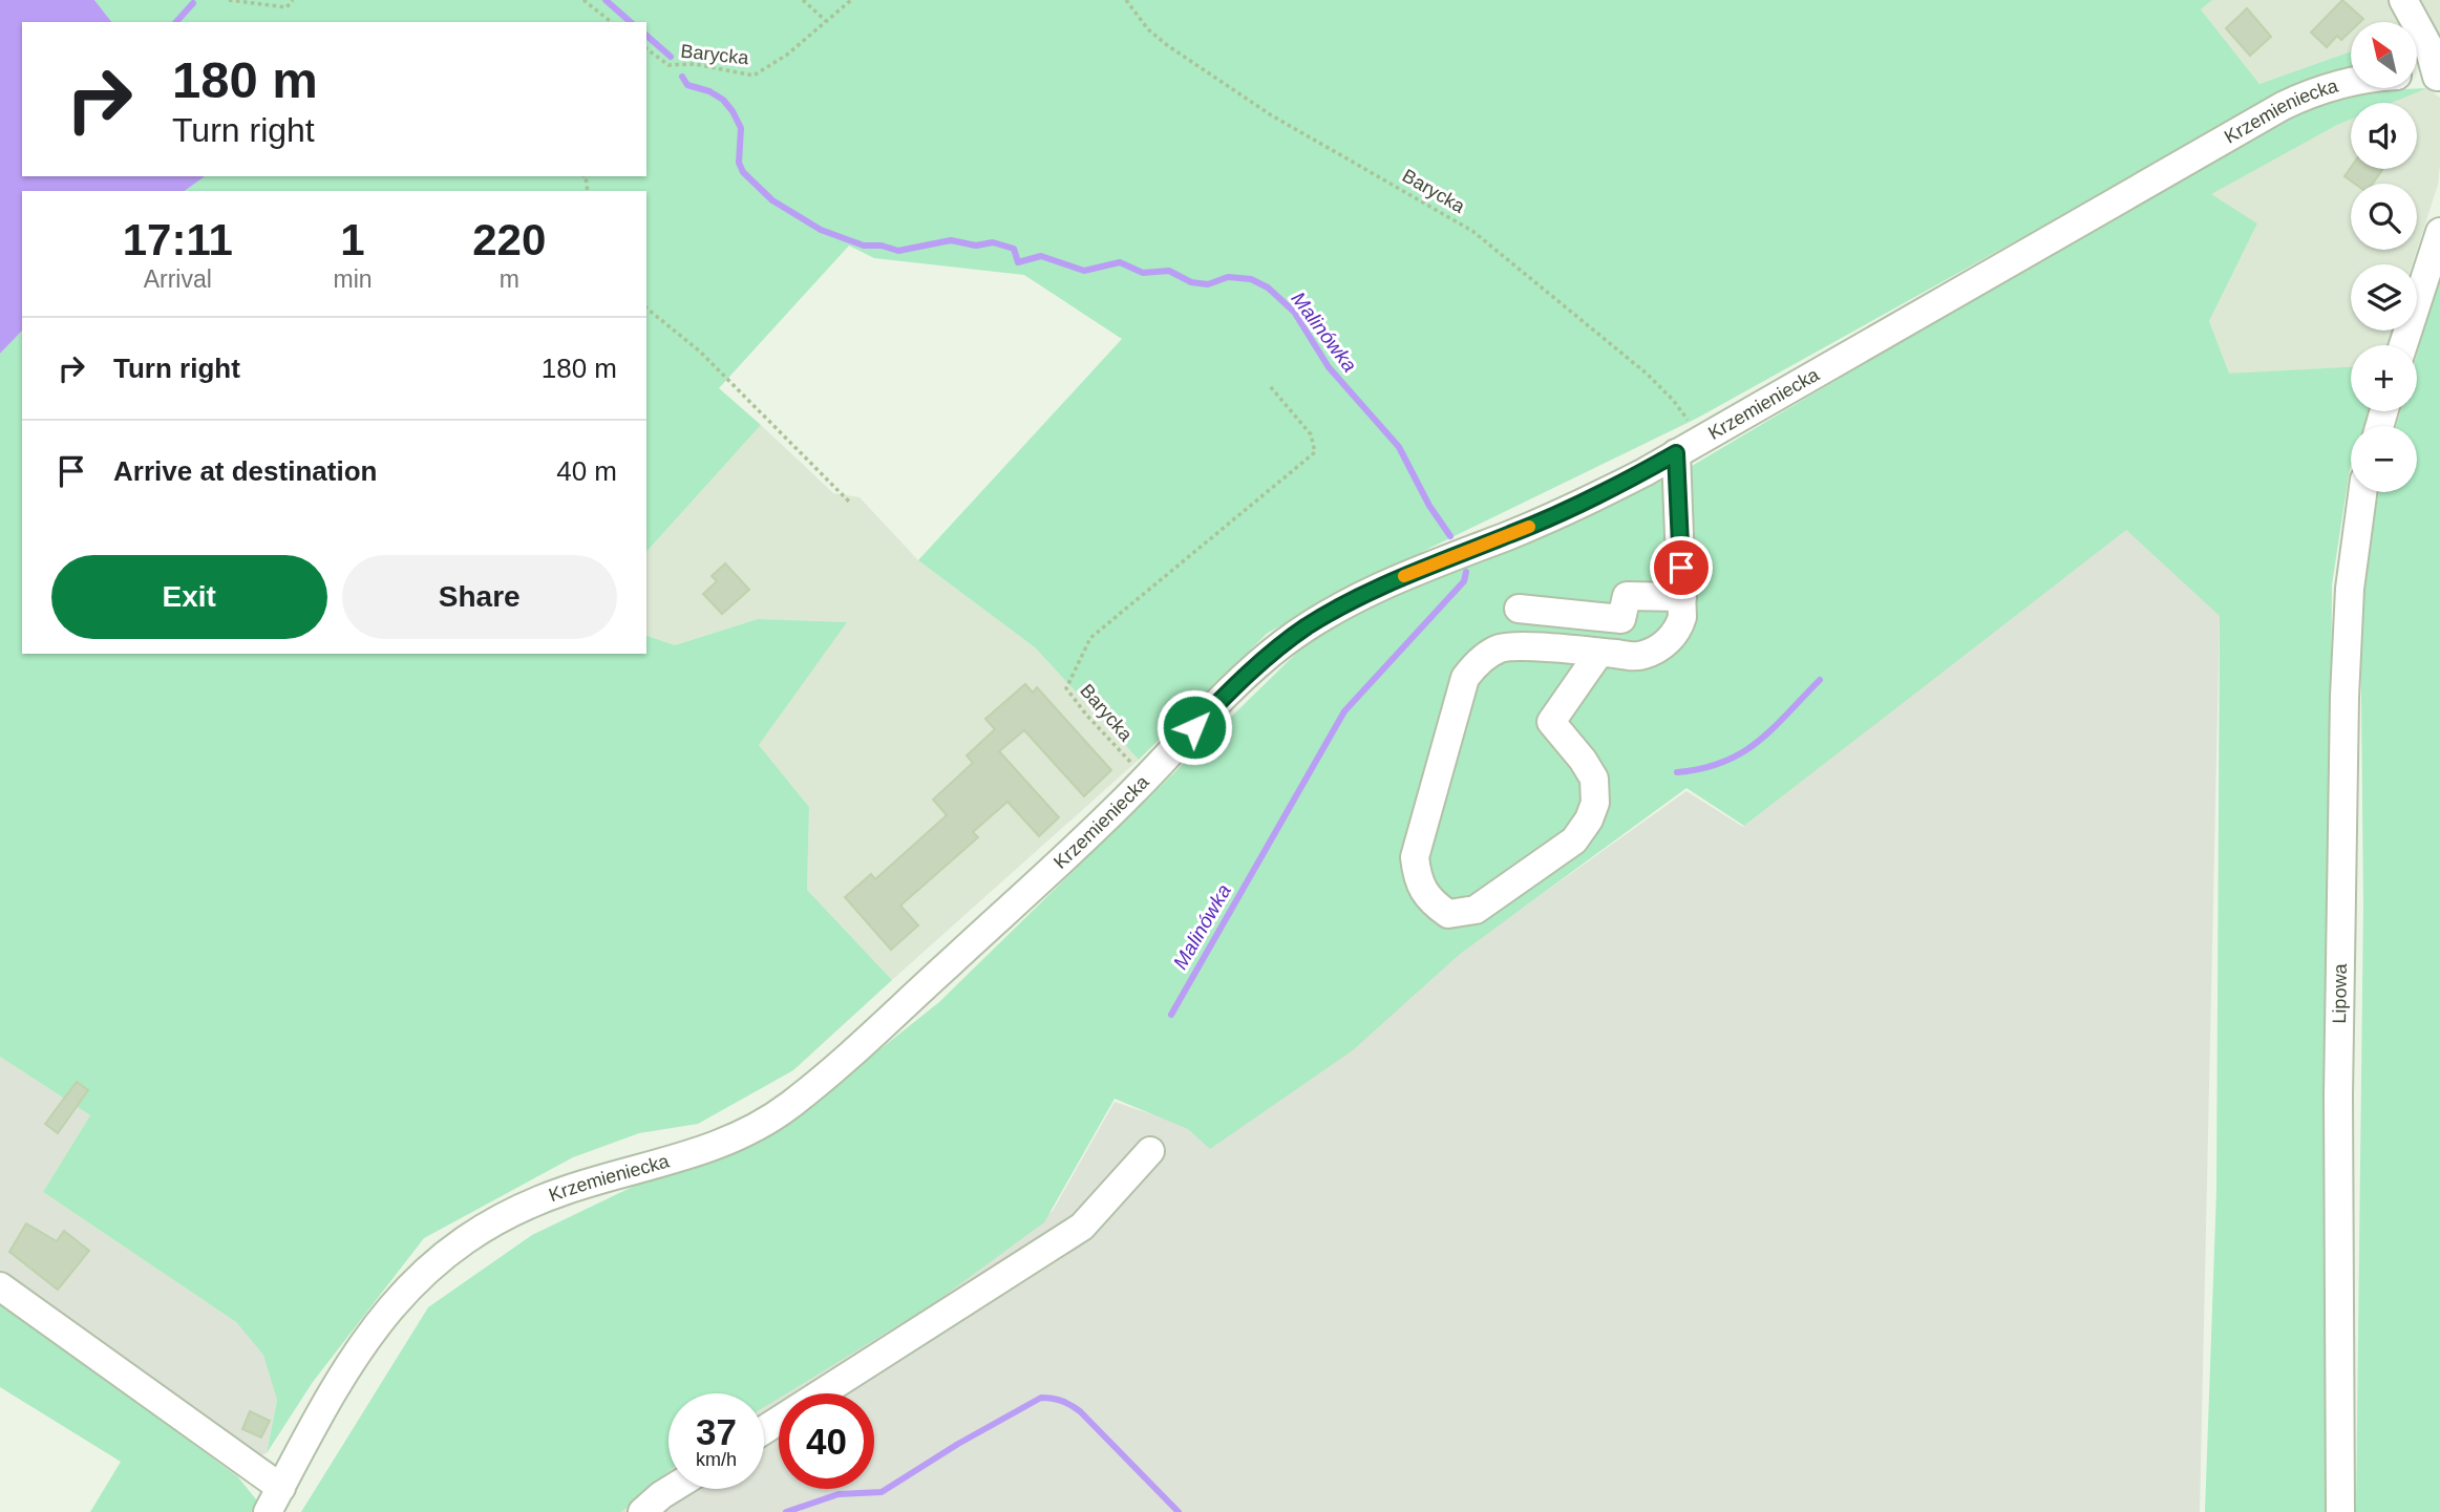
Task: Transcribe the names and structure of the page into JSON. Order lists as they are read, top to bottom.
{
  "streets": {
    "street": ["Krzemieniecka", "Lipowa"],
    "path": ["Barycka"]
  },
  "crossings": [
    ["Barycka", "Krzemieniecka"]
  ],
  "water": ["Malinówka"],
  "north": "top left",
  "page": {
    "map_buttons": ["+", "−"],
    "turn": ["180 m", "Turn right"],
    "eta": [
      "17:11",
      "Arrival",
      "1",
      "min",
      "220",
      "m"
    ],
    "list": [
      {
        "name": "Turn right",
        "value": "180 m"
      },
      {
        "name": "Arrive at destination",
        "value": "40 m"
      }
    ],
    "buttons": ["Exit", "Share"],
    "speed": "37 km/h",
    "limit": "40"
  }
}
